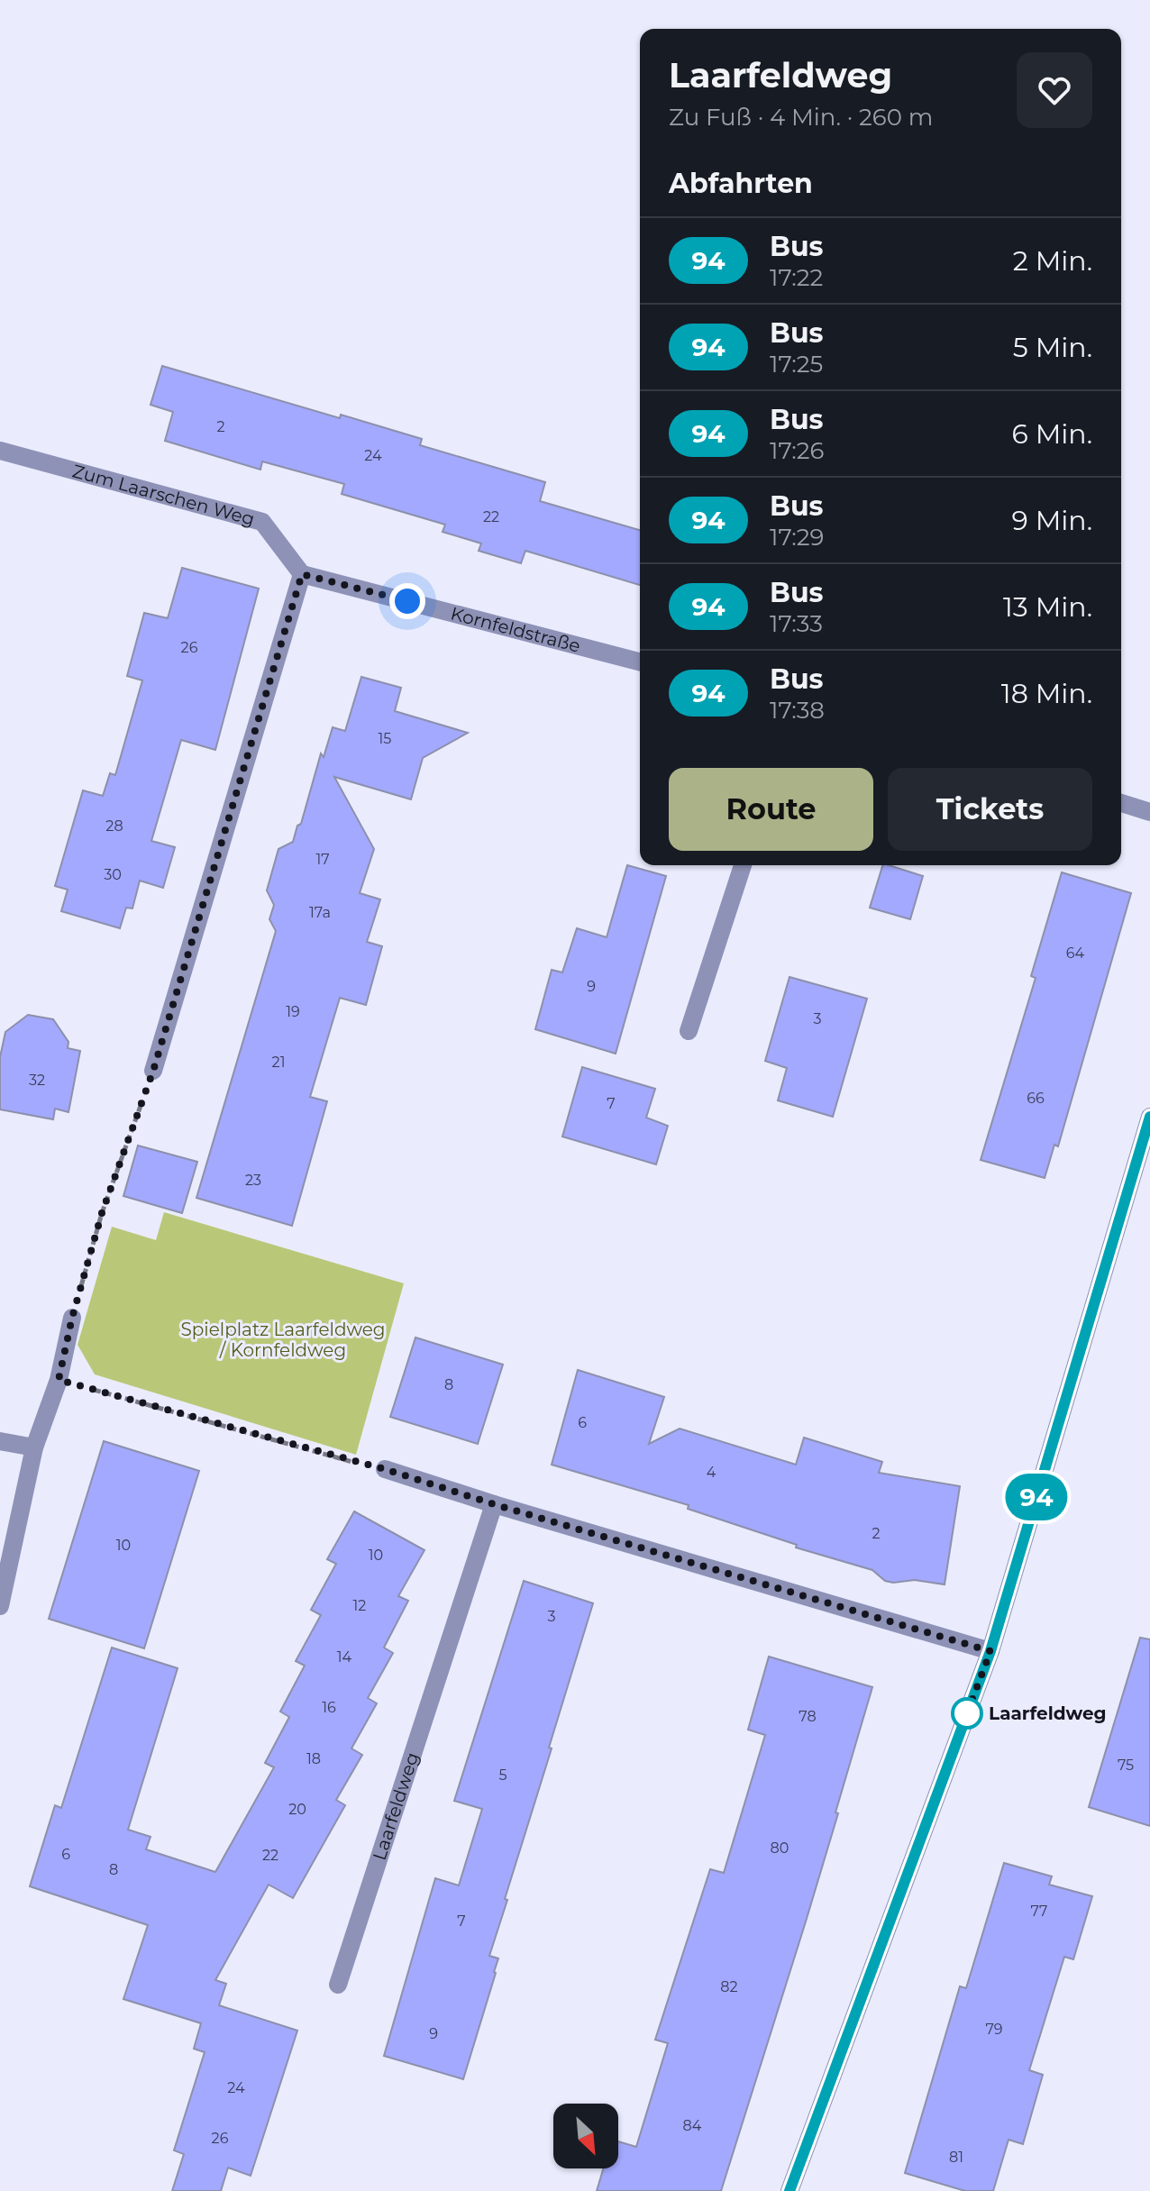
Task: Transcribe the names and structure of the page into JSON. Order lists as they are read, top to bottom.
{
  "streets": {
    "street": ["Zum Laarschen Weg", "Kornfeldstraße", "Laarfeldweg"]
  },
  "crossings": [
    ["Zum Laarschen Weg", "Kornfeldstraße"]
  ],
  "parks": ["Spielplatz Laarfeldweg / Kornfeldweg"],
  "places": ["Laarfeldweg"],
  "lines": ["bus line 94"],
  "house_numbers": [
    "2",
    "24",
    "22",
    "26",
    "15",
    "28",
    "17",
    "30",
    "17a",
    "64",
    "9",
    "19",
    "3",
    "21",
    "32",
    "66",
    "7",
    "23",
    "8",
    "6",
    "4",
    "2",
    "10",
    "10",
    "12",
    "3",
    "14",
    "16",
    "78",
    "18",
    "75",
    "5",
    "20",
    "80",
    "6",
    "22",
    "8",
    "77",
    "7",
    "82",
    "79",
    "9",
    "24",
    "84",
    "26",
    "81"
  ],
  "north": "bottom right",
  "page": {
    "on_map": "94",
    "heading": [
      ["Laarfeldweg", "Zu Fuß · 4 Min. · 260 m"],
      "Abfahrten"
    ],
    "list": [
      {
        "mark": "94",
        "name": "Bus",
        "note": "17:22",
        "value": "2 Min."
      },
      {
        "mark": "94",
        "name": "Bus",
        "note": "17:25",
        "value": "5 Min."
      },
      {
        "mark": "94",
        "name": "Bus",
        "note": "17:26",
        "value": "6 Min."
      },
      {
        "mark": "94",
        "name": "Bus",
        "note": "17:29",
        "value": "9 Min."
      },
      {
        "mark": "94",
        "name": "Bus",
        "note": "17:33",
        "value": "13 Min."
      },
      {
        "mark": "94",
        "name": "Bus",
        "note": "17:38",
        "value": "18 Min."
      }
    ],
    "buttons": ["Route", "Tickets"]
  }
}
